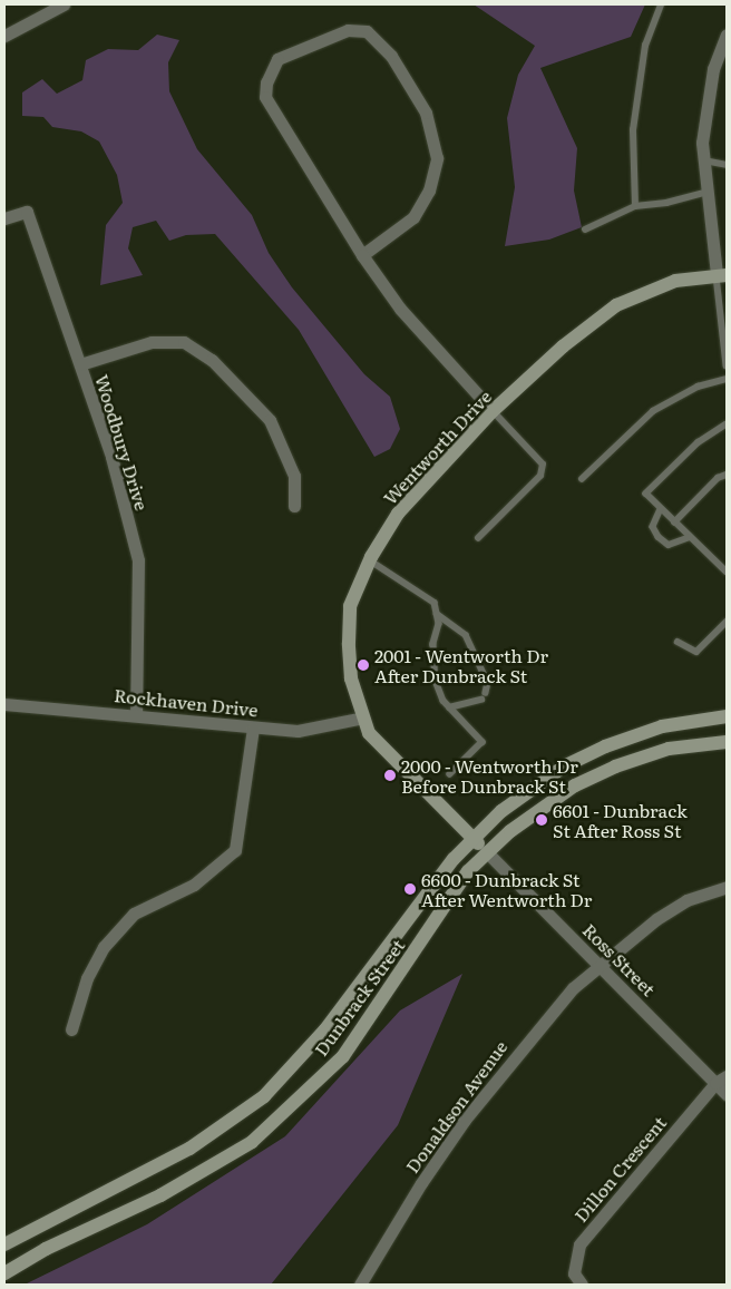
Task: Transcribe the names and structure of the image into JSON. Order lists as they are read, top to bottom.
{
  "streets": {
    "main road": ["Wentworth Drive", "Dunbrack Street"],
    "street": [
      "Woodbury Drive",
      "Rockhaven Drive",
      "Ross Street",
      "Donaldson Avenue",
      "Dillon Crescent"
    ]
  },
  "crossings": [
    ["Woodbury Drive", "Rockhaven Drive"],
    ["Wentworth Drive", "Rockhaven Drive"],
    ["Wentworth Drive", "Ross Street"],
    ["Wentworth Drive", "Dunbrack Street"],
    ["Ross Street", "Dunbrack Street"],
    ["Ross Street", "Donaldson Avenue"],
    ["Ross Street", "Dillon Crescent"]
  ],
  "places": [
    "2001 - Wentworth Dr After Dunbrack St",
    "2000 - Wentworth Dr Before Dunbrack St",
    "6601 - Dunbrack St After Ross St",
    "6600 - Dunbrack St After Wentworth Dr"
  ]
}
